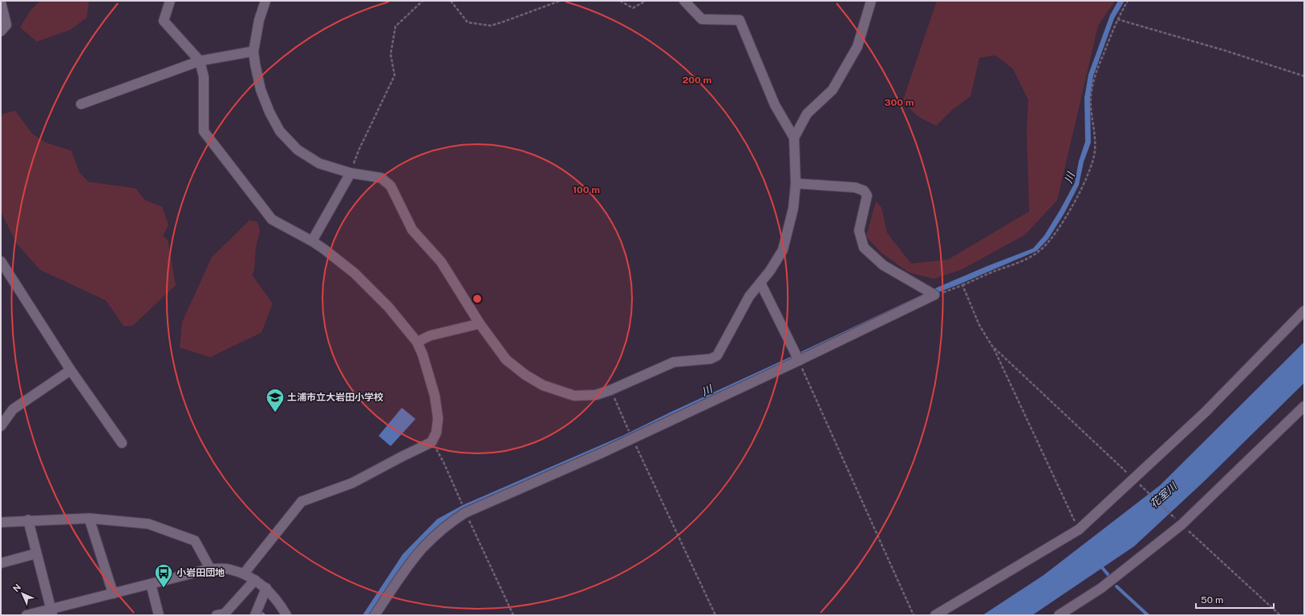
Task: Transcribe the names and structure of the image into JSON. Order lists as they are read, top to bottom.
{
  "water": ["川", "花室川"],
  "places": {
    "school or university": ["土浦市立大岩田小学校"],
    "bus stop": ["小岩田団地"]
  },
  "scale_bar": "50 m",
  "north": "top left",
  "rings": ["200 m", "300 m", "100 m"]
}
